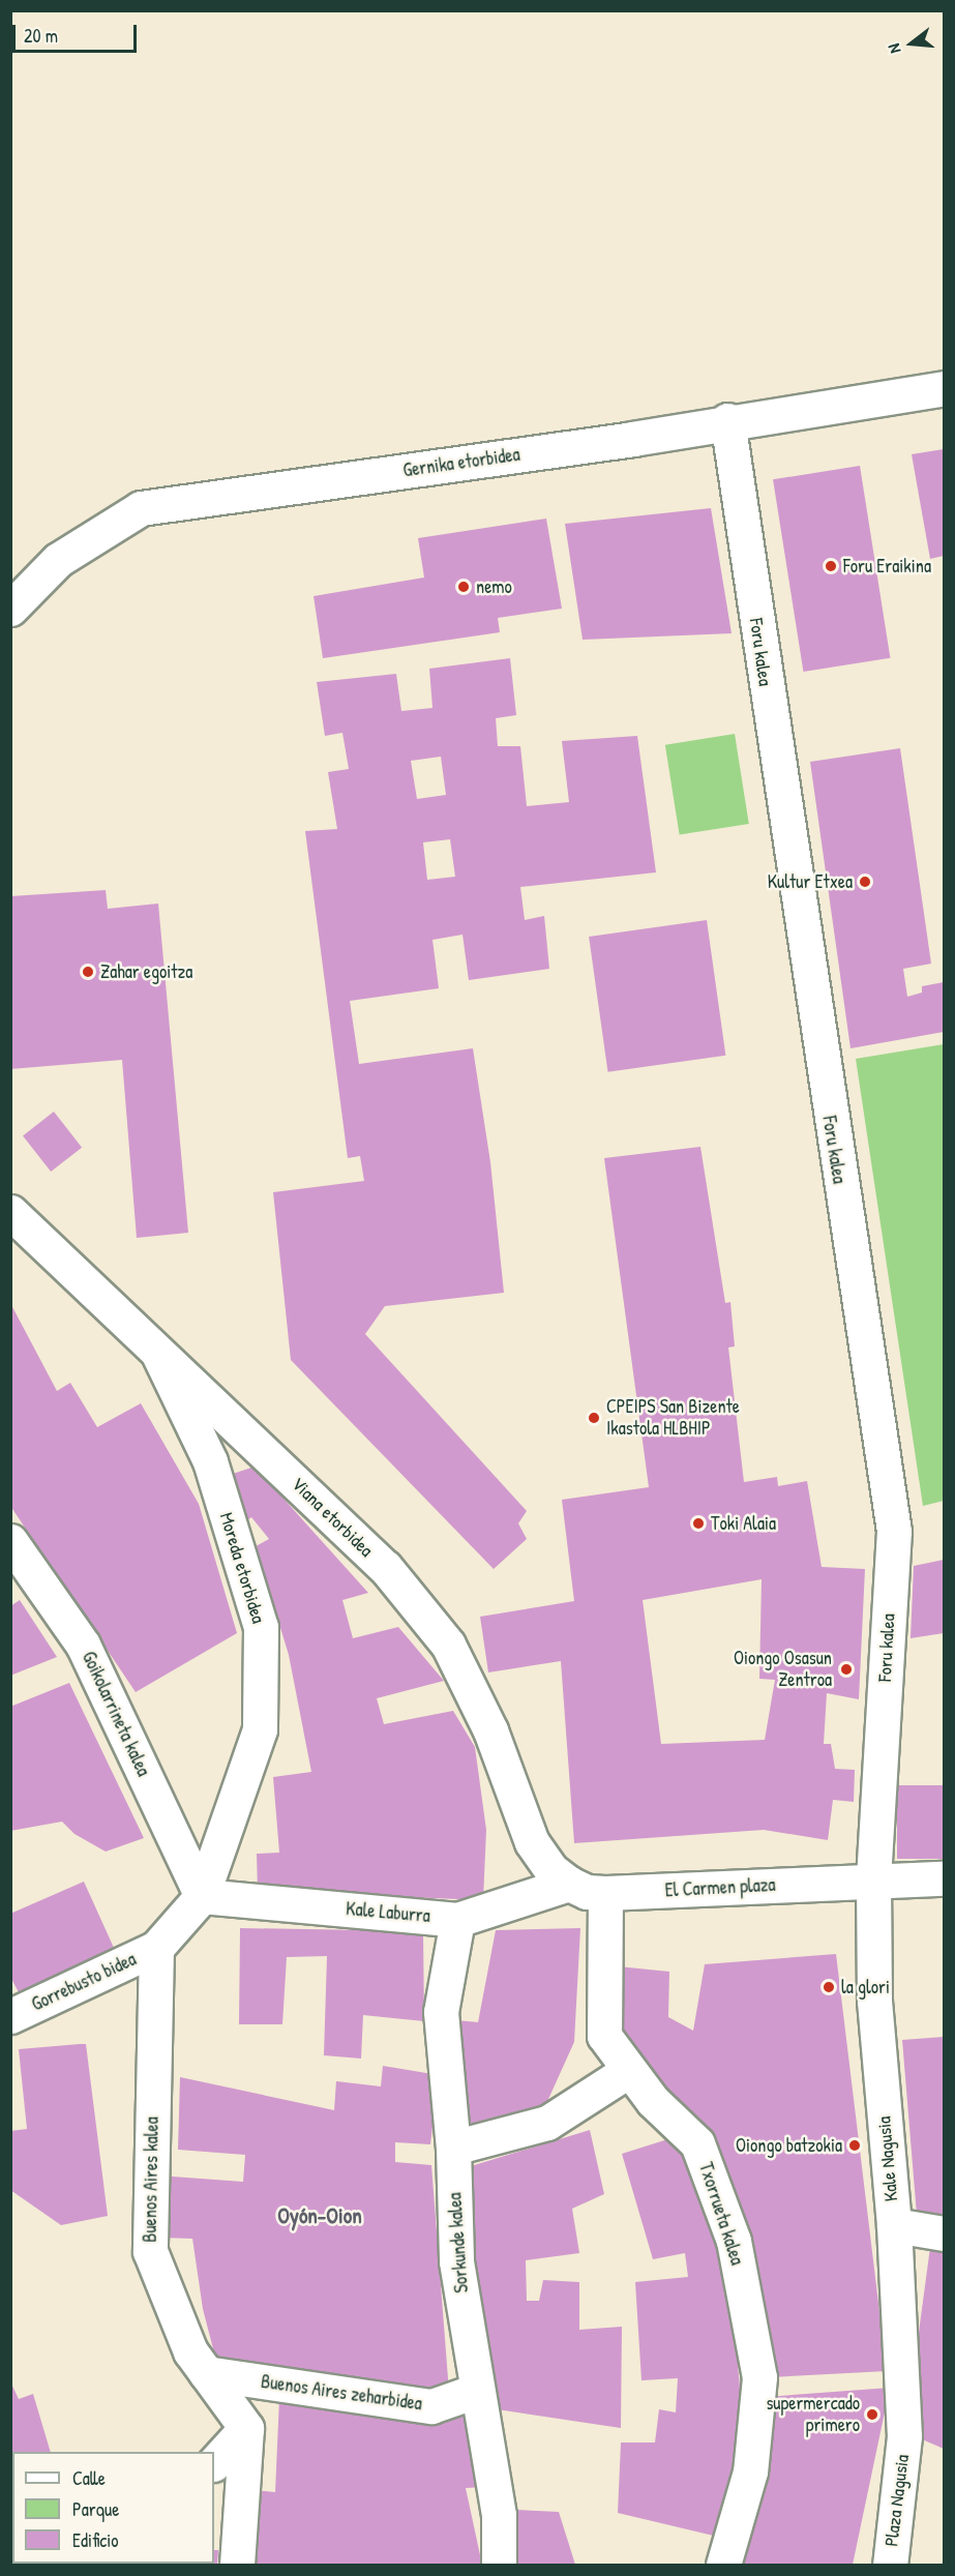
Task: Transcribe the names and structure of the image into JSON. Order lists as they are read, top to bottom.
{
  "streets": {
    "street": [
      "Gernika etorbidea",
      "Foru kalea",
      "Viana etorbidea",
      "Moreda etorbidea",
      "Goikolarrineta kalea",
      "El Carmen plaza",
      "Kale Laburra",
      "Gorrebusto bidea",
      "Kale Nagusia",
      "Buenos Aires kalea",
      "Txorrueta kalea",
      "Sorkunde kalea",
      "Buenos Aires zeharbidea",
      "Plaza Nagusia"
    ]
  },
  "crossings": [
    ["Gernika etorbidea", "Foru kalea"],
    ["Foru kalea", "El Carmen plaza"],
    ["Foru kalea", "Kale Nagusia"],
    ["Viana etorbidea", "Moreda etorbidea"],
    ["Viana etorbidea", "El Carmen plaza"],
    ["Viana etorbidea", "Kale Laburra"],
    ["Moreda etorbidea", "Goikolarrineta kalea"],
    ["Moreda etorbidea", "Kale Laburra"],
    ["Goikolarrineta kalea", "Kale Laburra"],
    ["El Carmen plaza", "Kale Laburra"],
    ["El Carmen plaza", "Kale Nagusia"],
    ["El Carmen plaza", "Txorrueta kalea"],
    ["Kale Laburra", "Sorkunde kalea"],
    ["Gorrebusto bidea", "Buenos Aires kalea"],
    ["Kale Nagusia", "Plaza Nagusia"],
    ["Buenos Aires kalea", "Buenos Aires zeharbidea"],
    ["Sorkunde kalea", "Buenos Aires zeharbidea"]
  ],
  "districts": ["Oyón-Oion"],
  "places": [
    "Foru Eraikina",
    "nemo",
    "Kultur Etxea",
    "Zahar egoitza",
    "CPEIPS San Bizente Ikastola HLBHIP",
    "Toki Alaia",
    "Oiongo Osasun Zentroa",
    "la glori",
    "Oiongo batzokia",
    "supermercado primero"
  ],
  "legend": ["Calle", "Parque", "Edificio"],
  "scale_bar": "20 m",
  "north": "left"
}
